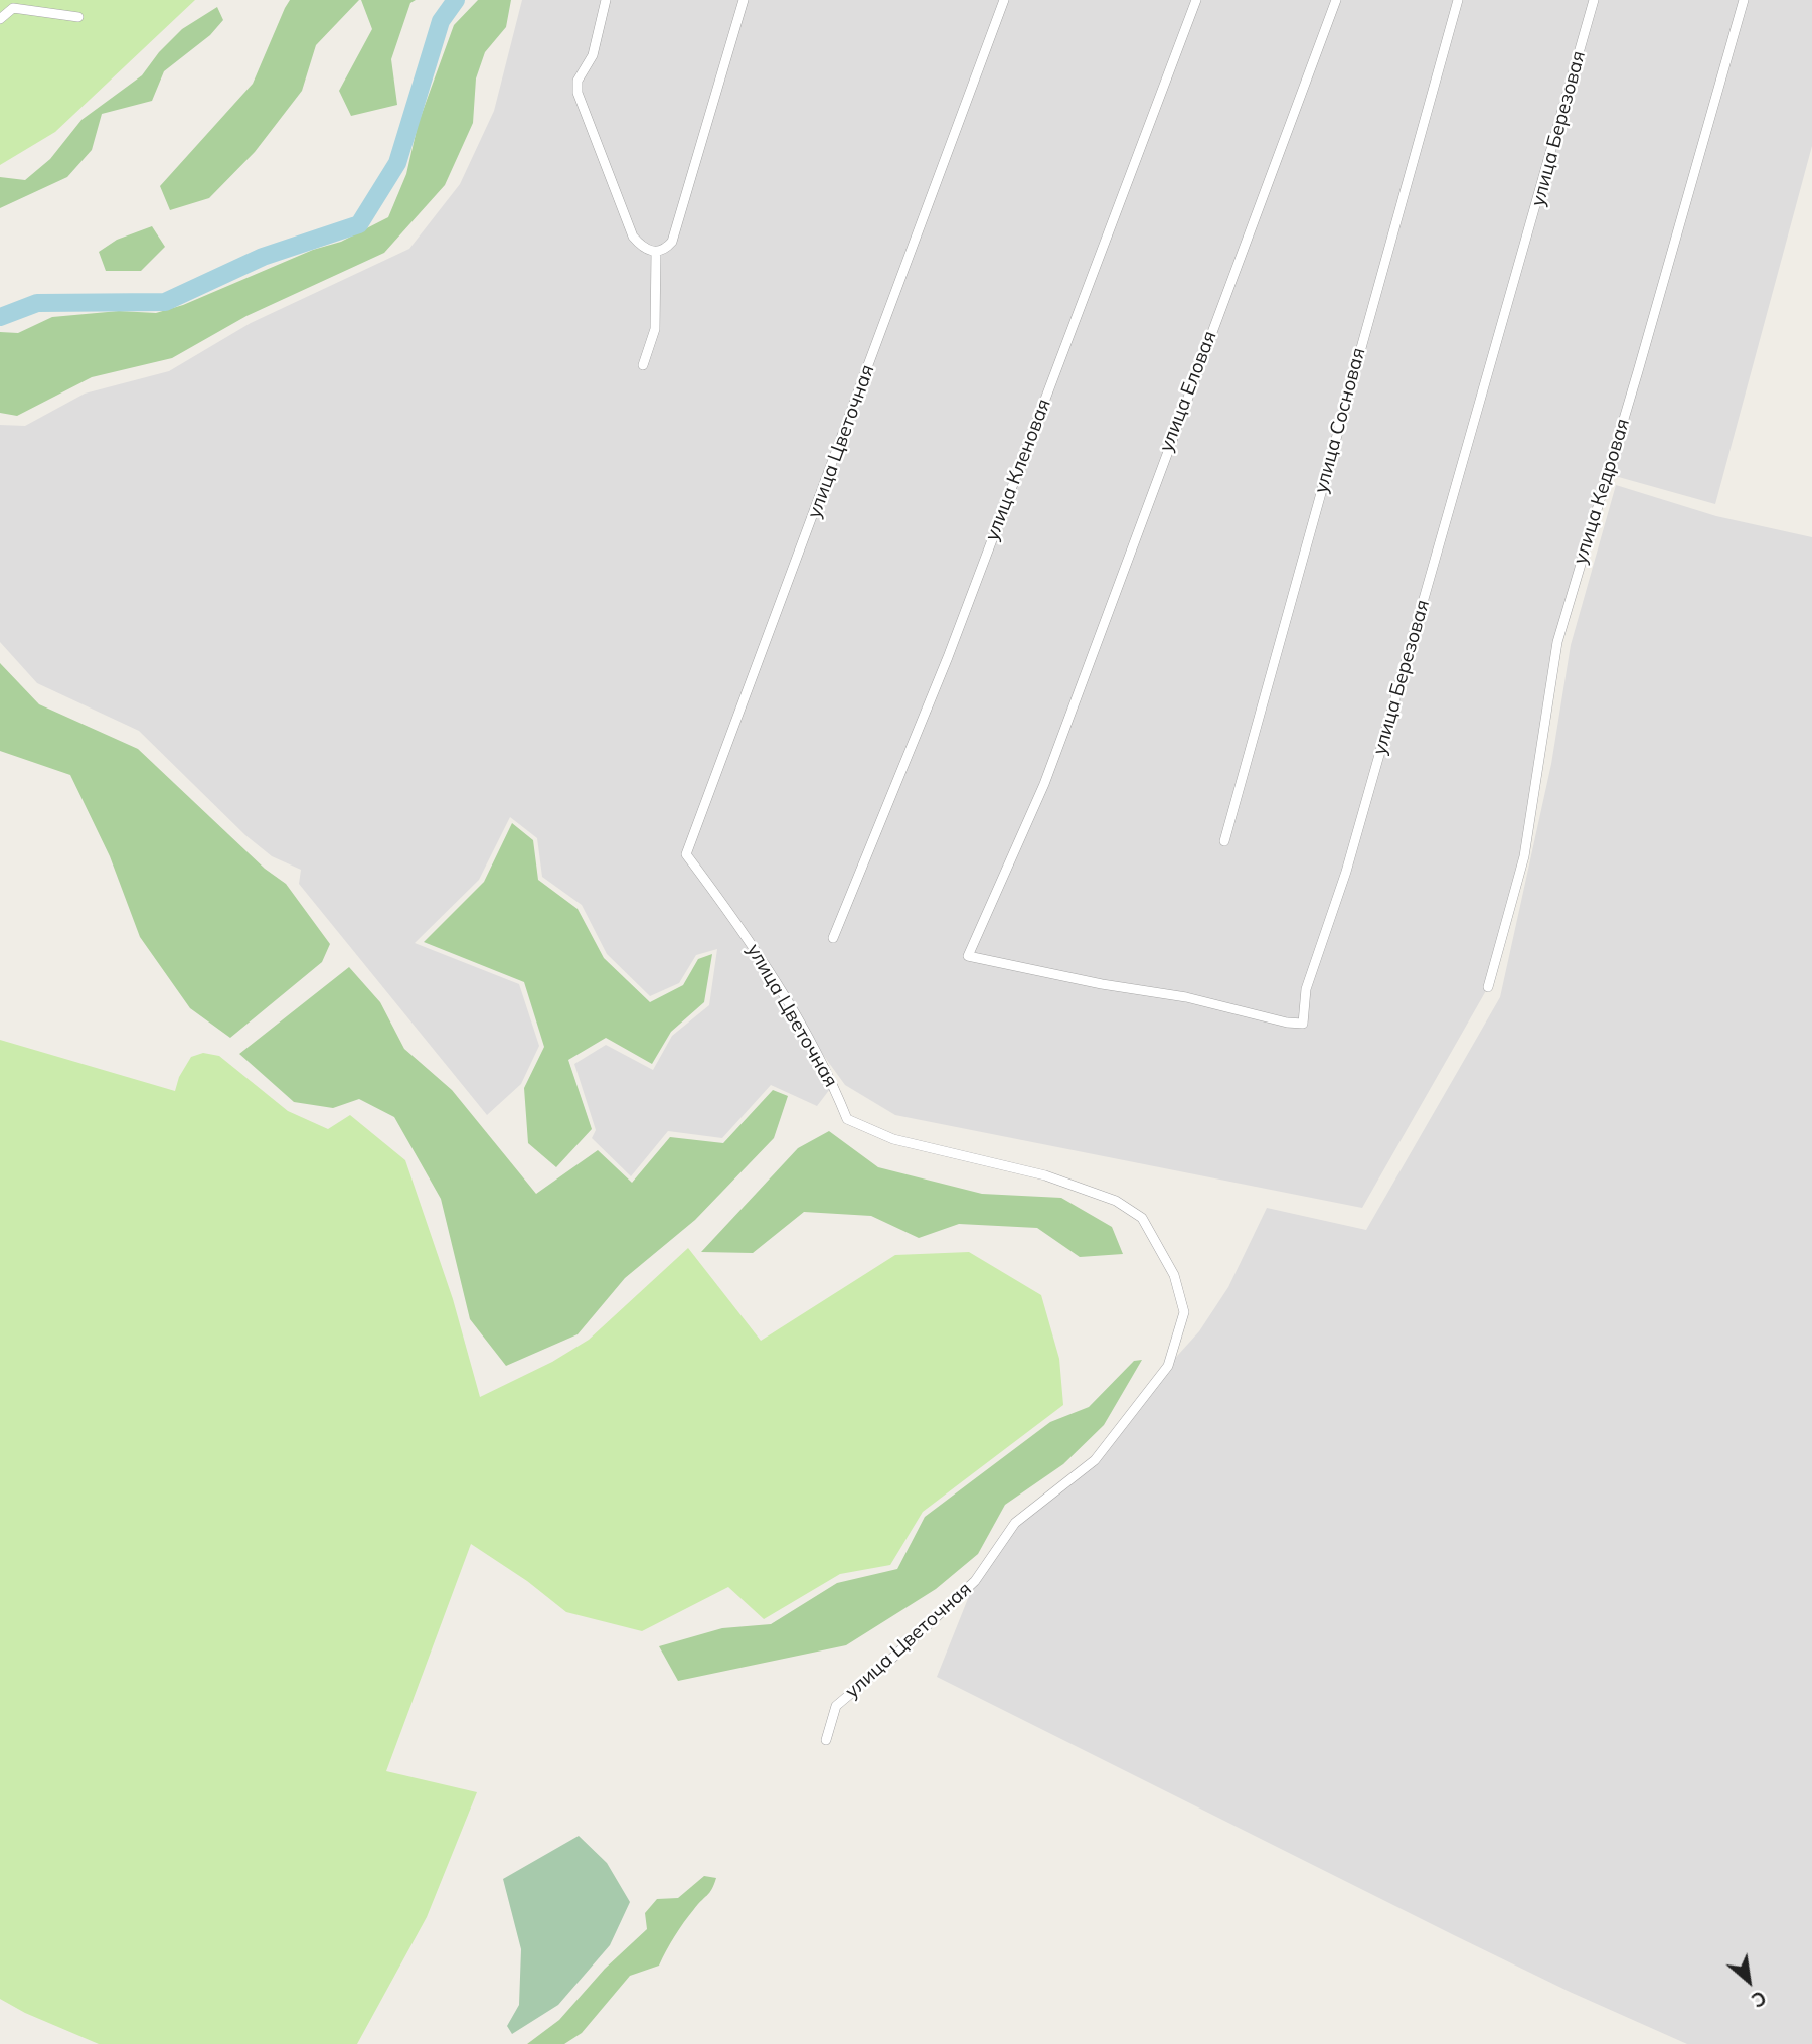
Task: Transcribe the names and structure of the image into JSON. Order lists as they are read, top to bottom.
{
  "streets": {
    "street": [
      "улица Березовая",
      "улица Еловая",
      "улица Сосновая",
      "улица Цветочная",
      "улица Кленовая",
      "улица Кедровая"
    ]
  },
  "crossings": [
    ["улица Березовая", "улица Еловая"]
  ],
  "north": "bottom right"
}
